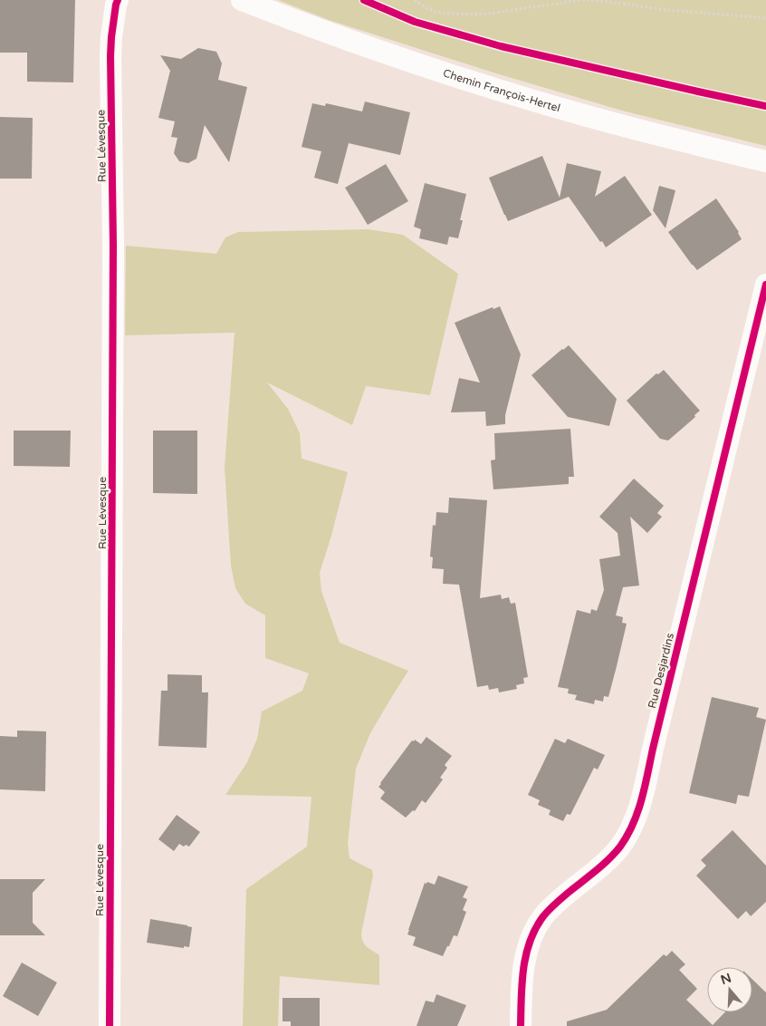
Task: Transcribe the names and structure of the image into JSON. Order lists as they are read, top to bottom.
{
  "streets": {
    "street": ["Chemin François-Hertel", "Rue Lévesque", "Rue Desjardins"]
  },
  "north": "top"
}
